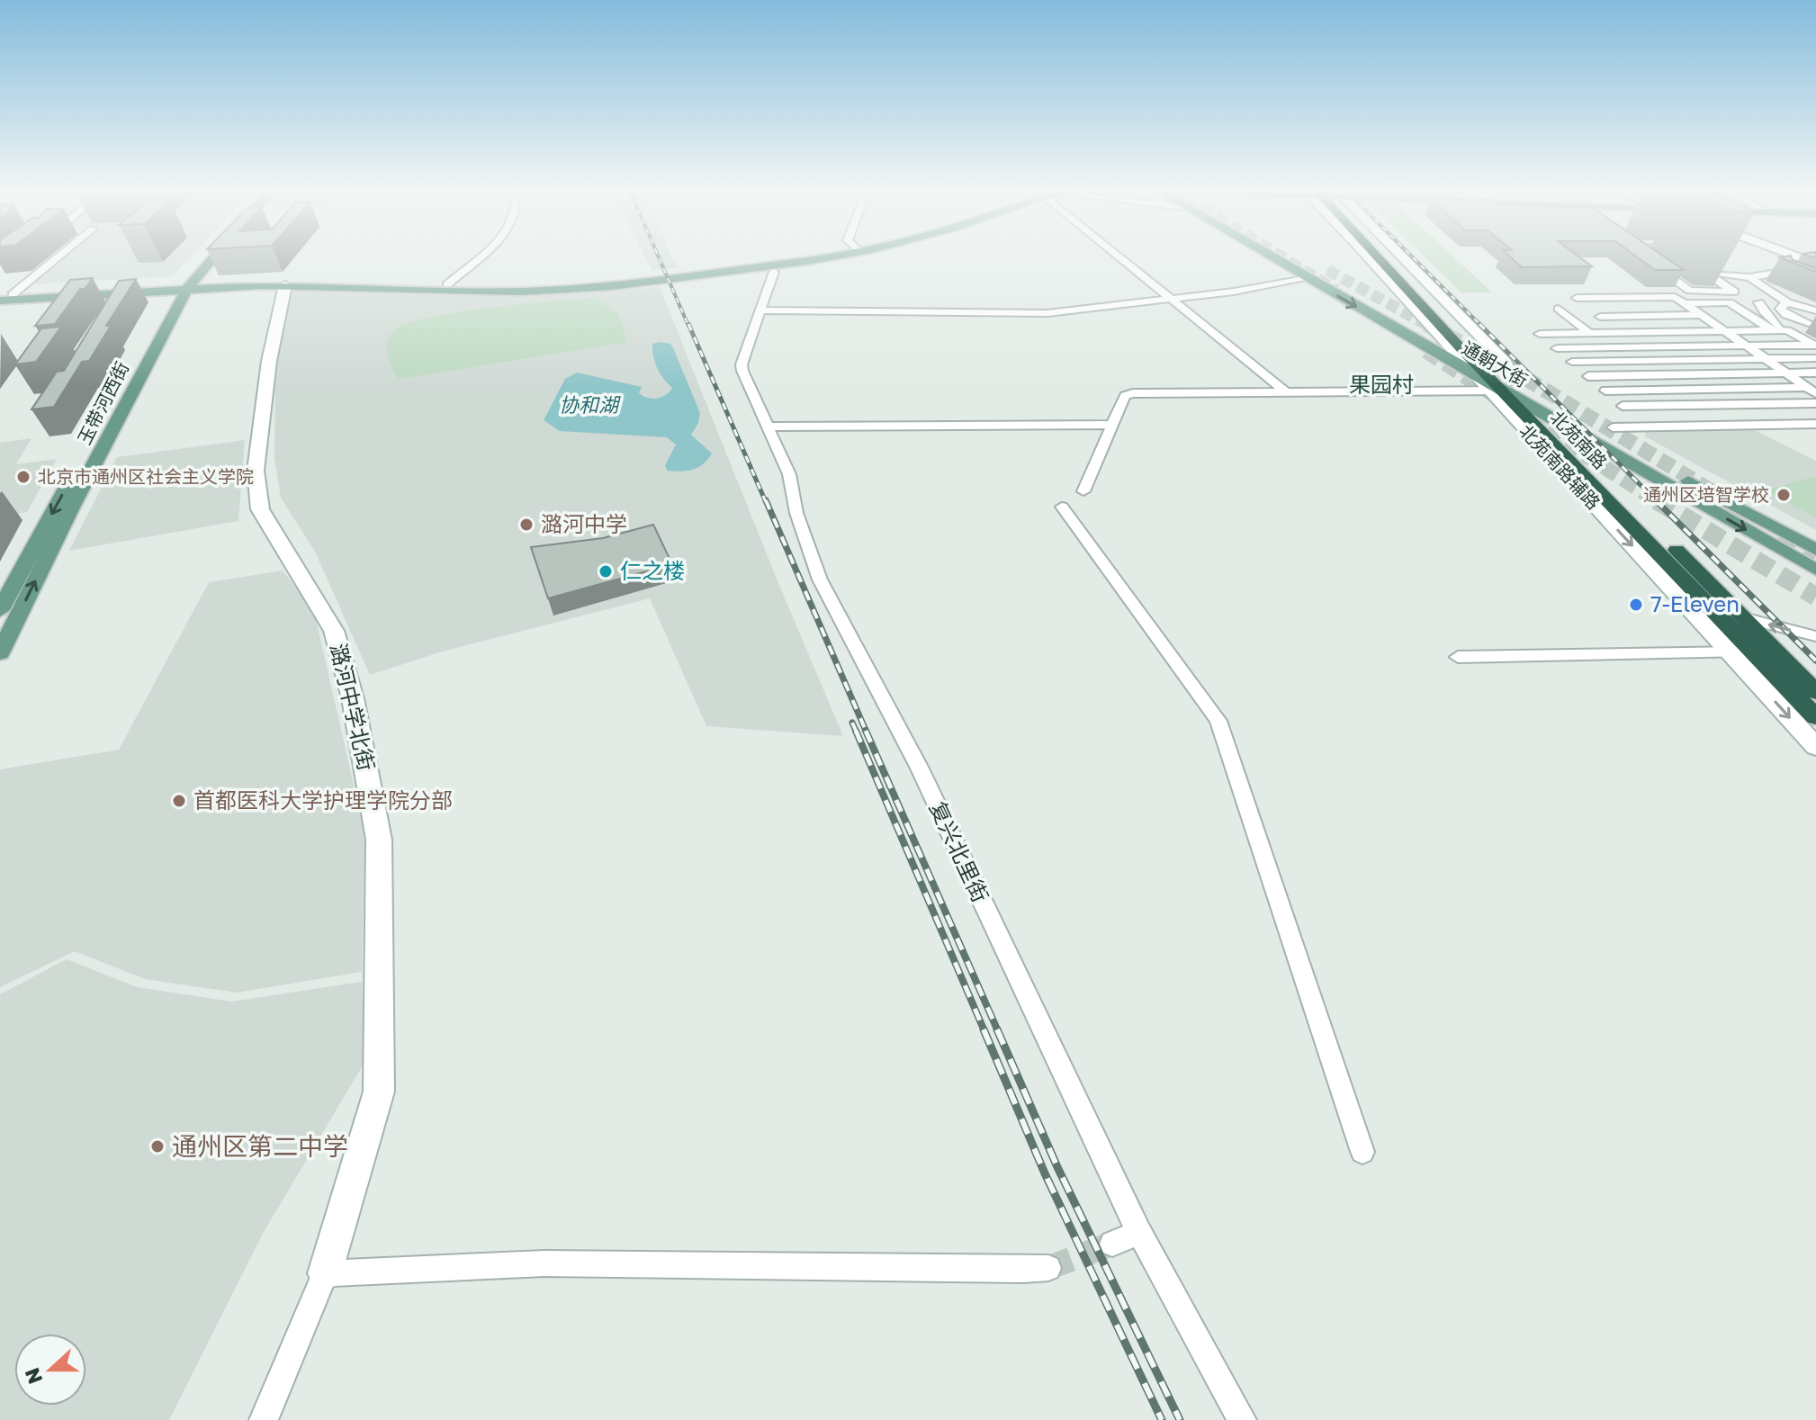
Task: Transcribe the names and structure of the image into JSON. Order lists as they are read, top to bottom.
{
  "streets": {
    "highway": ["北苑南路"],
    "main road": ["通朝大街", "玉带河西街"],
    "street": ["北苑南路辅路", "潞河中学北街", "复兴北里街"]
  },
  "crossings": [
    ["通朝大街", "北苑南路"],
    ["通朝大街", "北苑南路辅路"],
    ["北苑南路", "北苑南路辅路"]
  ],
  "districts": ["果园村"],
  "water": ["协和湖"],
  "places": [
    "北京市通州区社会主义学院",
    "通州区培智学校",
    "潞河中学",
    "仁之楼",
    "7-Eleven",
    "首都医科大学护理学院分部",
    "通州区第二中学"
  ],
  "north": "left"
}
